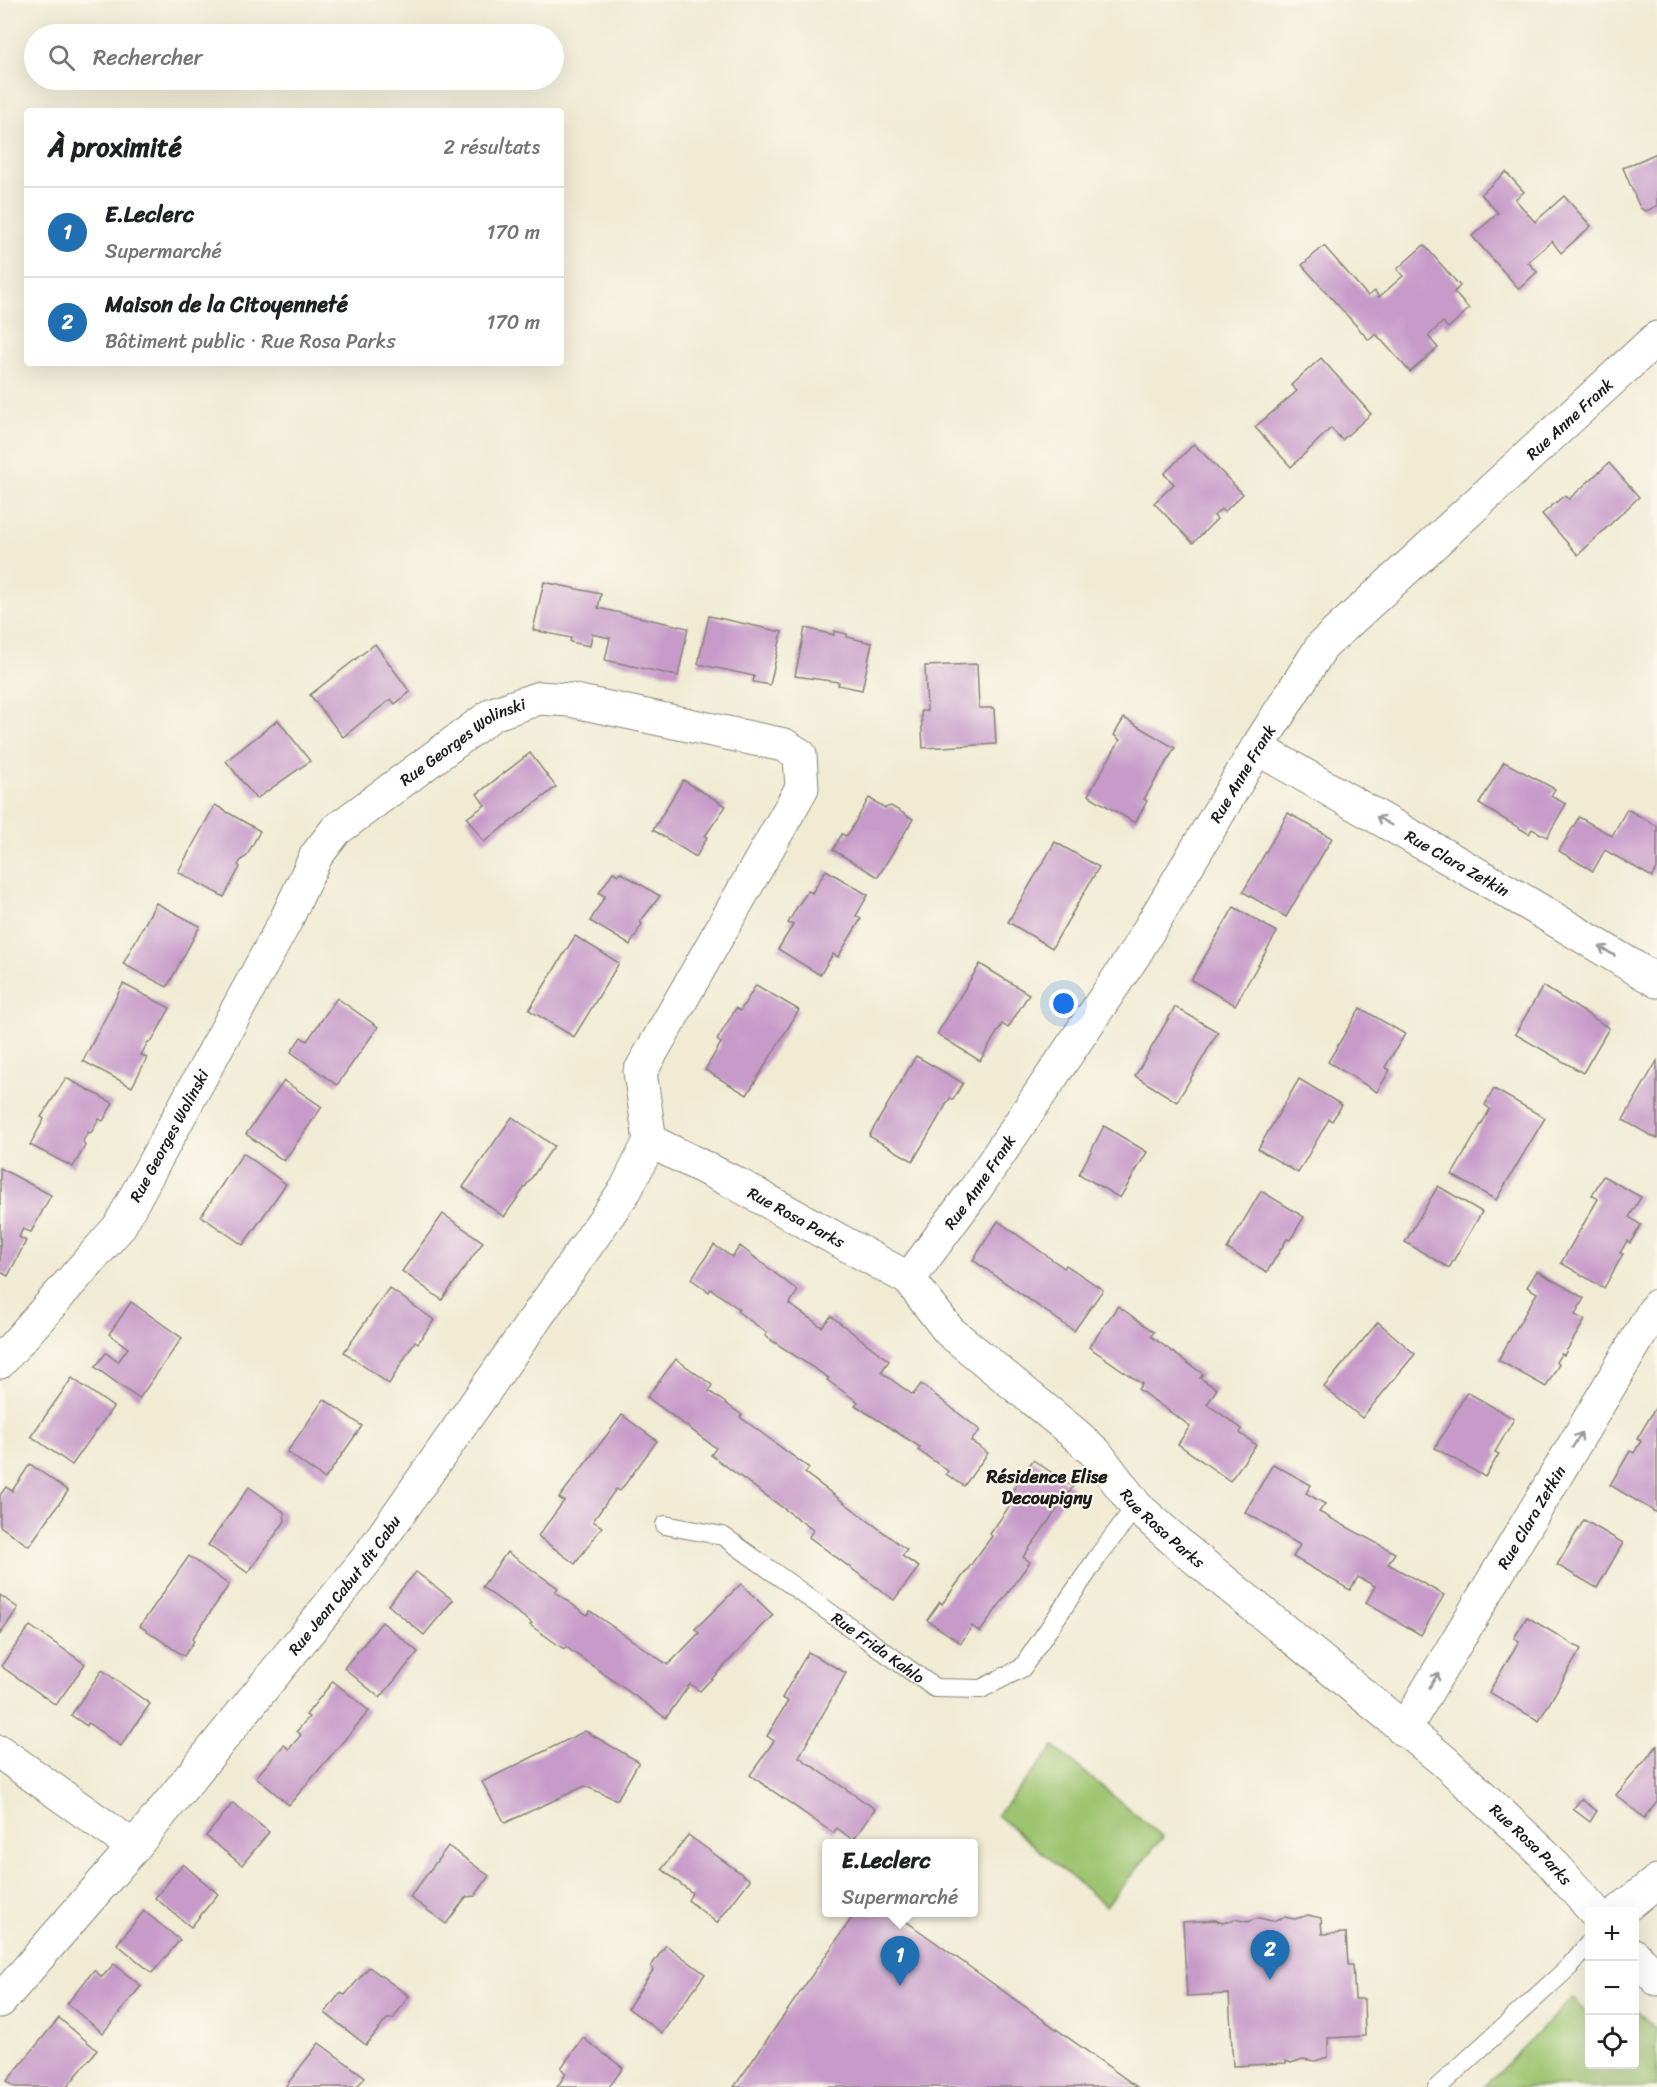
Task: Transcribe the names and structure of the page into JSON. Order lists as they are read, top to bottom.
{
  "streets": {
    "street": [
      "Rue Anne Frank",
      "Rue Georges Wolinski",
      "Rue Clara Zetkin",
      "Rue Rosa Parks",
      "Rue Jean Cabut dit Cabu"
    ],
    "lane": ["Rue Frida Kahlo"]
  },
  "crossings": [
    ["Rue Anne Frank", "Rue Clara Zetkin"],
    ["Rue Anne Frank", "Rue Rosa Parks"],
    ["Rue Georges Wolinski", "Rue Rosa Parks"],
    ["Rue Georges Wolinski", "Rue Jean Cabut dit Cabu"],
    ["Rue Clara Zetkin", "Rue Rosa Parks"],
    ["Rue Rosa Parks", "Rue Jean Cabut dit Cabu"],
    ["Rue Rosa Parks", "Rue Frida Kahlo"]
  ],
  "districts": ["Résidence Elise Decoupigny"],
  "page": {
    "search": "Rechercher",
    "heading": ["À proximité", "2 résultats"],
    "list": [
      {
        "mark": "1",
        "name": "E.Leclerc",
        "note": "Supermarché",
        "value": "170 m"
      },
      {
        "mark": "2",
        "name": "Maison de la Citoyenneté",
        "note": "Bâtiment public · Rue Rosa Parks",
        "value": "170 m"
      }
    ],
    "popup": ["E.Leclerc", "Supermarché"],
    "map_buttons": ["+", "−"],
    "pins": ["2", "1"]
  }
}
